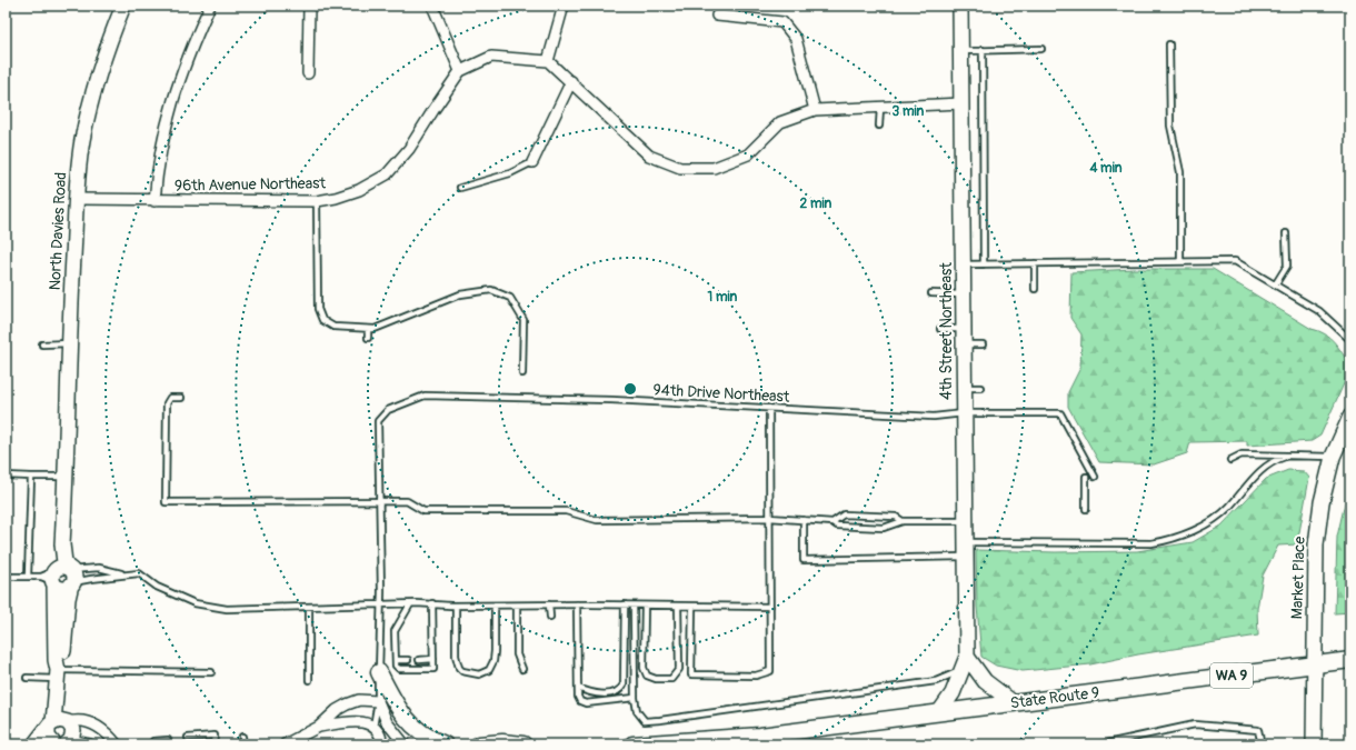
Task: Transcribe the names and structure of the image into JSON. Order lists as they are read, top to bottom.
{
  "streets": {
    "main road": ["WA 9", "State Route 9"],
    "street": [
      "96th Avenue Northeast",
      "North Davies Road",
      "4th Street Northeast",
      "Market Place"
    ],
    "lane": ["94th Drive Northeast"]
  },
  "crossings": [
    ["96th Avenue Northeast", "North Davies Road"],
    ["4th Street Northeast", "94th Drive Northeast"],
    ["4th Street Northeast", "State Route 9"],
    ["Market Place", "State Route 9"]
  ],
  "rings": [
    "3 min",
    "4 min",
    "2 min",
    "1 min"
  ]
}
